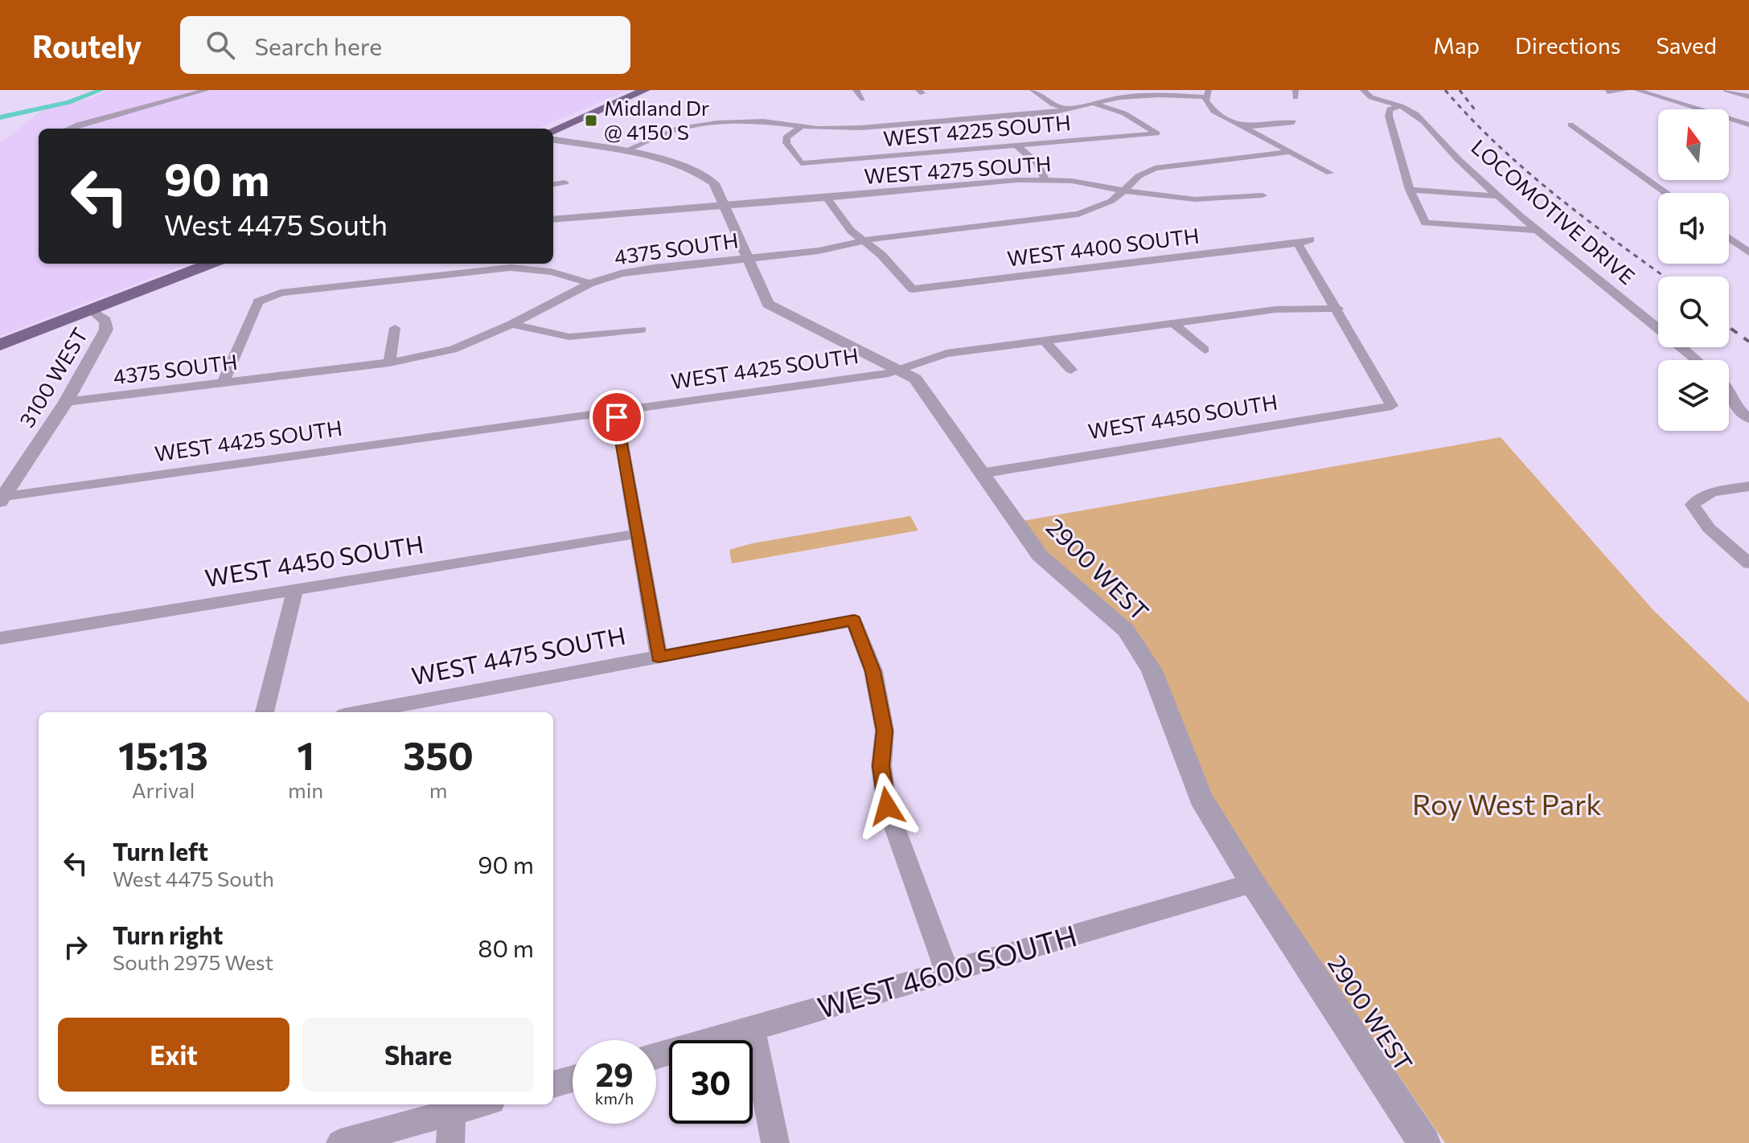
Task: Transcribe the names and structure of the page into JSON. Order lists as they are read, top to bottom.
{
  "streets": {
    "street": [
      "WEST 4225 SOUTH",
      "WEST 4275 SOUTH",
      "LOCOMOTIVE DRIVE",
      "WEST 4400 SOUTH",
      "4375 SOUTH",
      "WEST 4425 SOUTH",
      "3100 WEST",
      "WEST 4450 SOUTH",
      "2900 WEST",
      "WEST 4475 SOUTH",
      "WEST 4600 SOUTH"
    ]
  },
  "crossings": [
    ["WEST 4275 SOUTH", "4375 SOUTH"],
    ["WEST 4275 SOUTH", "2900 WEST"],
    ["WEST 4400 SOUTH", "4375 SOUTH"],
    ["WEST 4400 SOUTH", "WEST 4425 SOUTH"],
    ["WEST 4400 SOUTH", "WEST 4450 SOUTH"],
    ["4375 SOUTH", "3100 WEST"],
    ["4375 SOUTH", "2900 WEST"],
    ["WEST 4425 SOUTH", "3100 WEST"],
    ["WEST 4425 SOUTH", "WEST 4450 SOUTH"],
    ["WEST 4425 SOUTH", "2900 WEST"],
    ["WEST 4450 SOUTH", "2900 WEST"],
    ["2900 WEST", "WEST 4600 SOUTH"],
    ["WEST 4475 SOUTH", "WEST 4600 SOUTH"]
  ],
  "parks": ["Roy West Park"],
  "places": {
    "transit": ["Midland Dr @ 4150 S"]
  },
  "north": "top",
  "page": {
    "header": "Routely",
    "search": "Search here",
    "nav": ["Map", "Directions", "Saved"],
    "turn": ["90 m", "West 4475 South"],
    "eta": [
      "15:13",
      "Arrival",
      "1",
      "min",
      "350",
      "m"
    ],
    "list": [
      {
        "name": "Turn left",
        "note": "West 4475 South",
        "value": "90 m"
      },
      {
        "name": "Turn right",
        "note": "South 2975 West",
        "value": "80 m"
      }
    ],
    "buttons": ["Exit", "Share"],
    "speed": "29 km/h",
    "limit": "30"
  }
}
